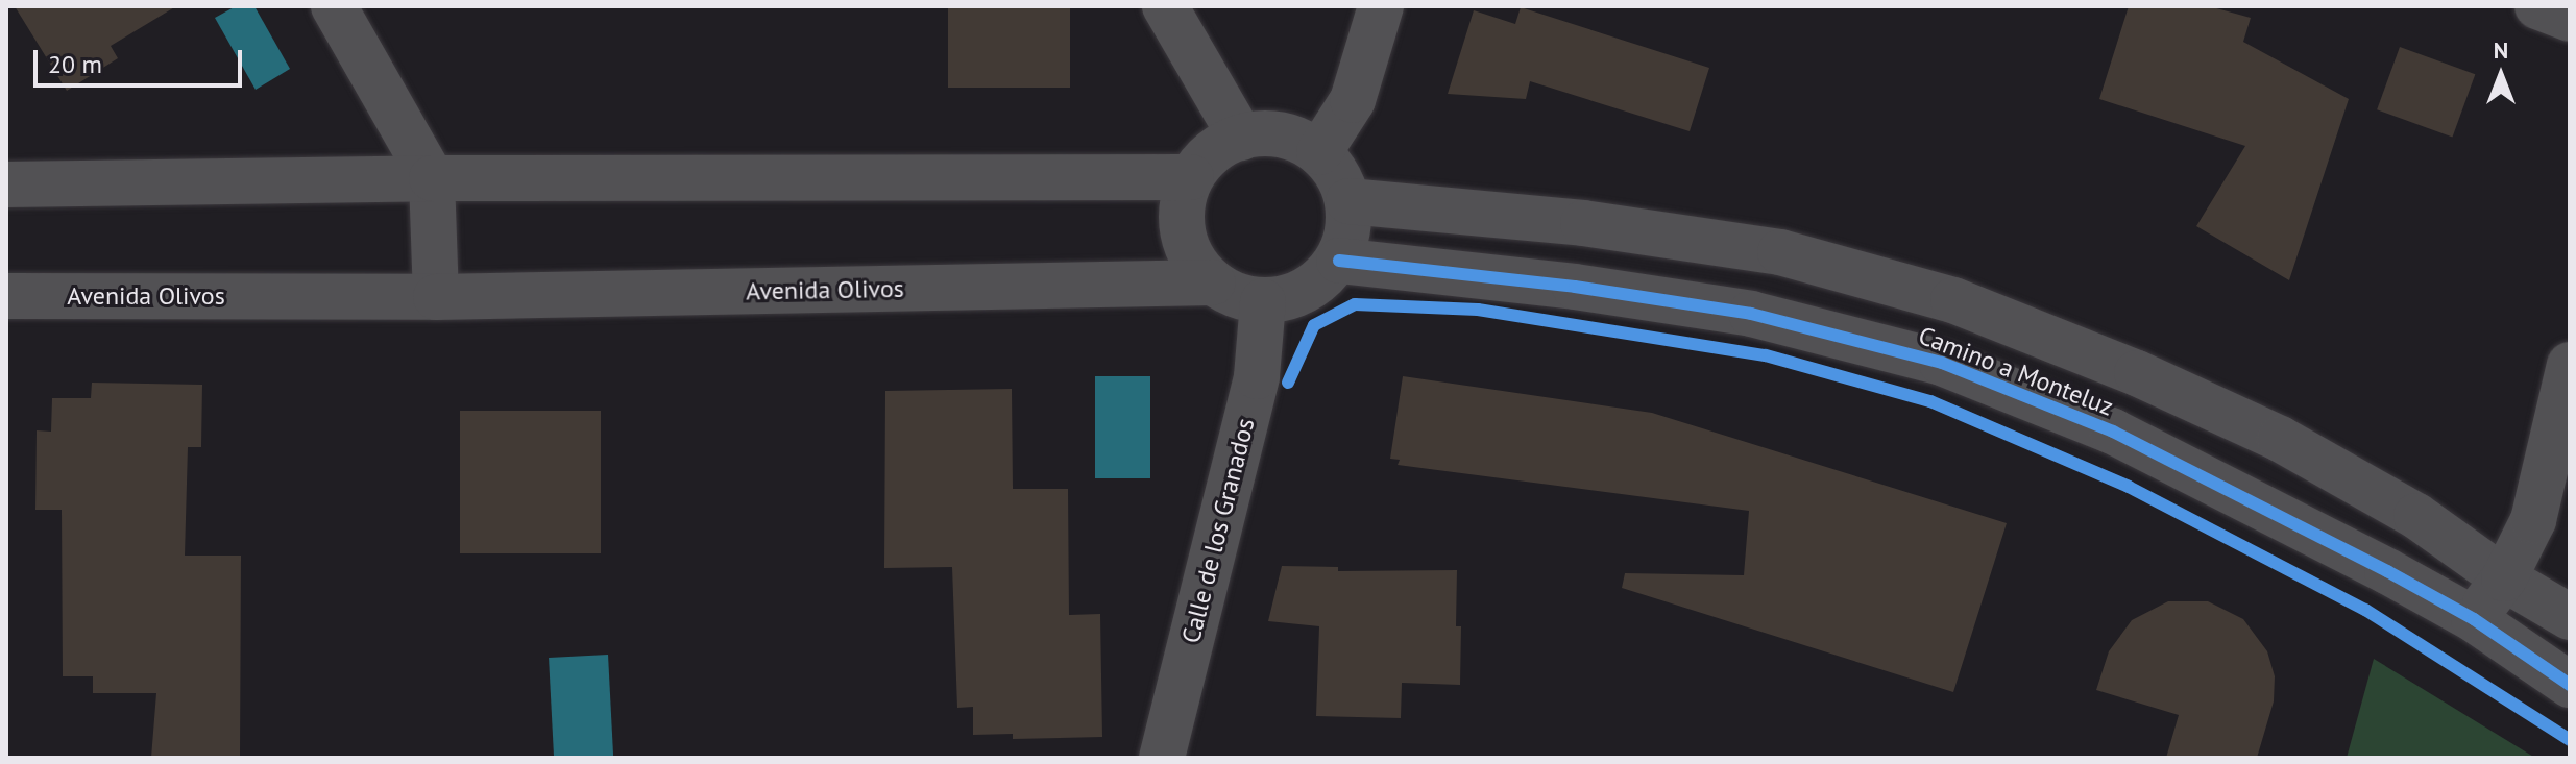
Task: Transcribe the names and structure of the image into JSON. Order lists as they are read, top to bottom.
{
  "streets": {
    "street": ["Avenida Olivos", "Camino a Monteluz", "Calle de los Granados"]
  },
  "crossings": [
    ["Avenida Olivos", "Camino a Monteluz"],
    ["Avenida Olivos", "Calle de los Granados"],
    ["Camino a Monteluz", "Calle de los Granados"]
  ],
  "scale_bar": "20 m",
  "north": "top"
}
